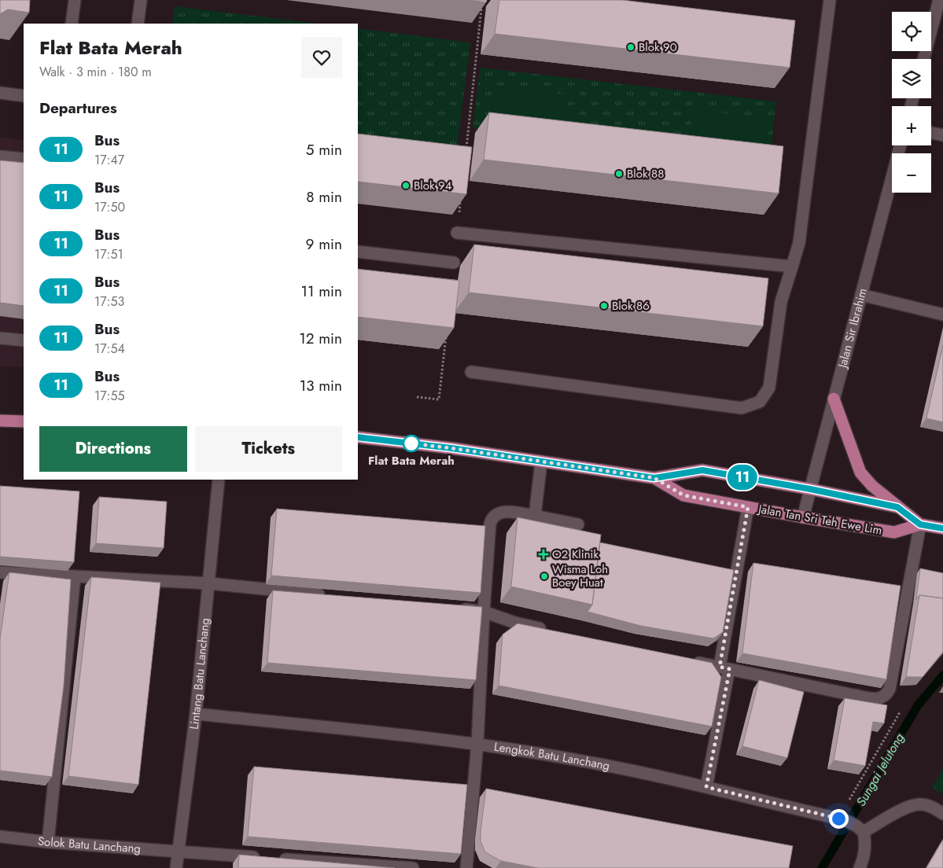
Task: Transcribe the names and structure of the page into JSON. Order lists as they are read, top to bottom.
{
  "streets": {
    "main road": ["Jalan Tan Sri Teh Ewe Lim"],
    "street": [
      "Jalan Sir Ibrahim",
      "Lintang Batu Lanchang",
      "Lengkok Batu Lanchang",
      "Solok Batu Lanchang"
    ]
  },
  "crossings": [
    ["Jalan Sir Ibrahim", "Jalan Tan Sri Teh Ewe Lim"],
    ["Lintang Batu Lanchang", "Lengkok Batu Lanchang"],
    ["Lintang Batu Lanchang", "Solok Batu Lanchang"]
  ],
  "water": ["Sungai Jelutong"],
  "places": {
    "other": [
      "Blok 90",
      "Blok 88",
      "Blok 94",
      "Blok 86",
      "Flat Bata Merah",
      "Wisma Loh Boey Huat"
    ],
    "health": ["O2 Klinik"]
  },
  "lines": ["bus line 11"],
  "page": {
    "on_map": "11",
    "map_buttons": ["+", "−"],
    "heading": [
      ["Flat Bata Merah", "Walk · 3 min · 180 m"],
      "Departures"
    ],
    "list": [
      {
        "mark": "11",
        "name": "Bus",
        "note": "17:47",
        "value": "5 min"
      },
      {
        "mark": "11",
        "name": "Bus",
        "note": "17:50",
        "value": "8 min"
      },
      {
        "mark": "11",
        "name": "Bus",
        "note": "17:51",
        "value": "9 min"
      },
      {
        "mark": "11",
        "name": "Bus",
        "note": "17:53",
        "value": "11 min"
      },
      {
        "mark": "11",
        "name": "Bus",
        "note": "17:54",
        "value": "12 min"
      },
      {
        "mark": "11",
        "name": "Bus",
        "note": "17:55",
        "value": "13 min"
      }
    ],
    "buttons": ["Directions", "Tickets"]
  }
}
